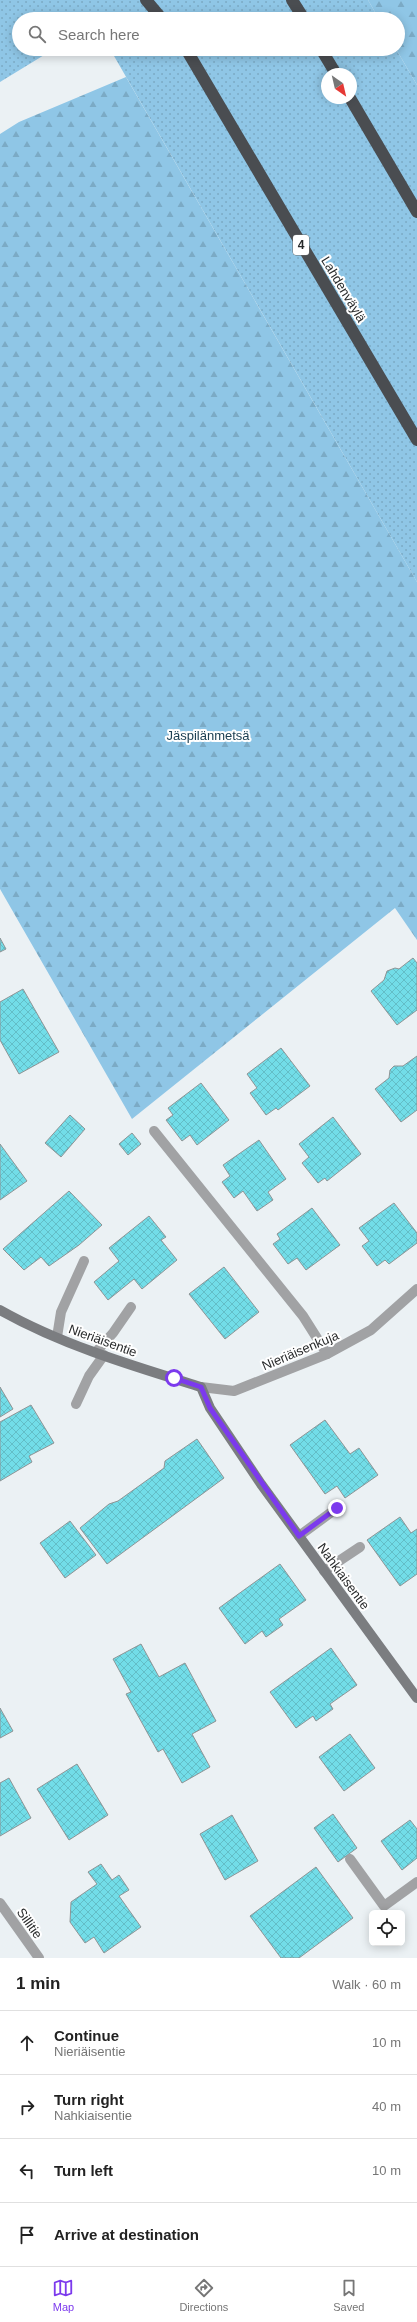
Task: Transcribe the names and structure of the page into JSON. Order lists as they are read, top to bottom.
{
  "streets": {
    "highway": ["4", "Lahdenväylä"],
    "street": [
      "Nieriäisentie",
      "Nieriäisenkuja",
      "Nahkiaisentie",
      "Sillitie"
    ]
  },
  "crossings": [
    ["Nieriäisentie", "Nieriäisenkuja"],
    ["Nieriäisentie", "Nahkiaisentie"],
    ["Nieriäisenkuja", "Nahkiaisentie"]
  ],
  "parks": ["Jäspilänmetsä"],
  "north": "bottom right",
  "page": {
    "search": "Search here",
    "heading": ["1 min", "Walk · 60 m"],
    "list": [
      ["Continue", "Nieriäisentie", "10 m"],
      ["Turn right", "Nahkiaisentie", "40 m"],
      ["Turn left", "10 m"],
      "Arrive at destination"
    ],
    "nav": ["Map", "Directions", "Saved"]
  }
}
